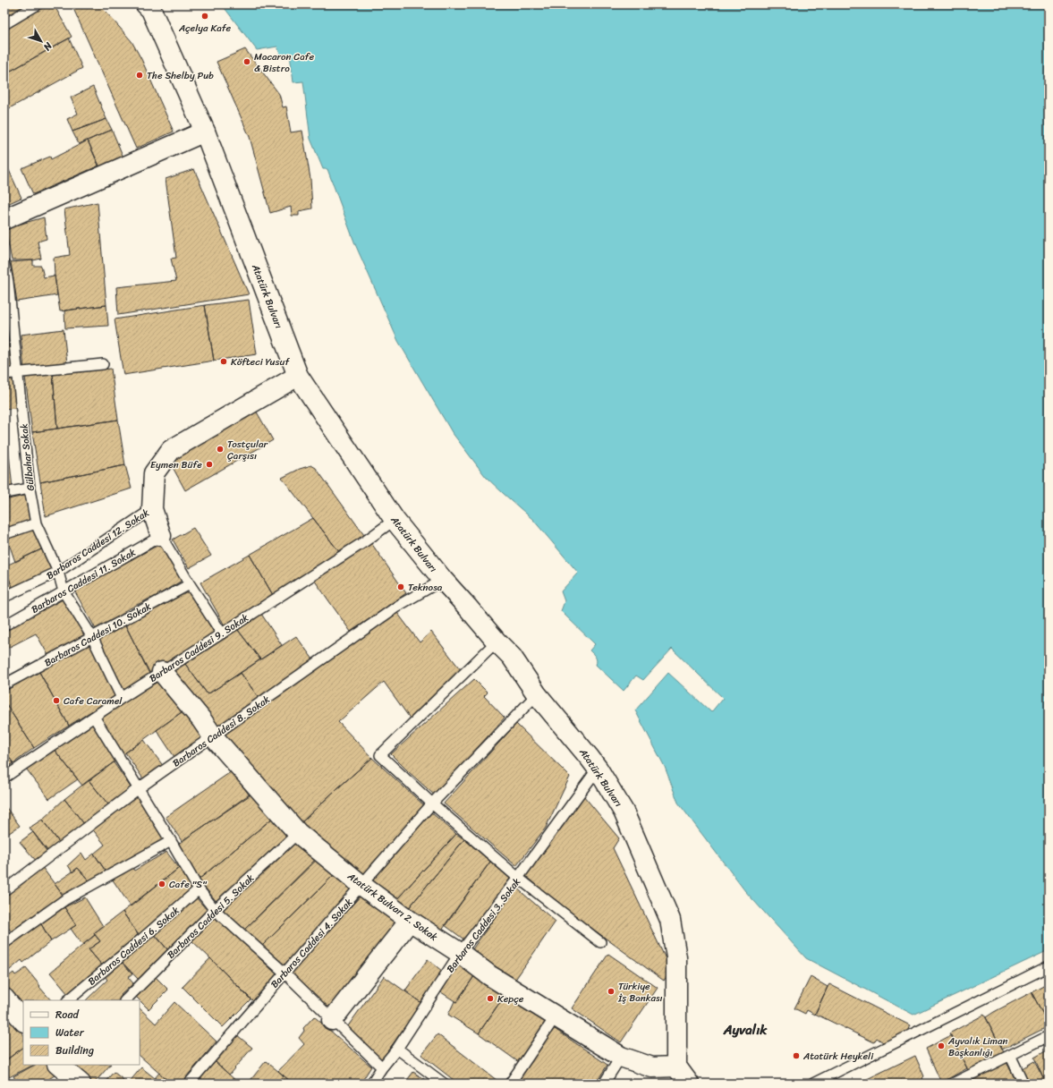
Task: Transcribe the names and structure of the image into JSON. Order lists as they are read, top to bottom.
{
  "streets": {
    "street": ["Atatürk Bulvarı", "Atatürk Bulvarı 2. Sokak"],
    "lane": [
      "Gülbahar Sokak",
      "Barbaros Caddesi 12. Sokak",
      "Barbaros Caddesi 11. Sokak",
      "Barbaros Caddesi 10. Sokak",
      "Barbaros Caddesi 9. Sokak",
      "Barbaros Caddesi 8. Sokak",
      "Barbaros Caddesi 5. Sokak",
      "Barbaros Caddesi 3. Sokak",
      "Barbaros Caddesi 4. Sokak",
      "Barbaros Caddesi 6. Sokak"
    ]
  },
  "crossings": [
    ["Atatürk Bulvarı", "Barbaros Caddesi 9. Sokak"],
    ["Atatürk Bulvarı", "Barbaros Caddesi 8. Sokak"],
    ["Atatürk Bulvarı", "Atatürk Bulvarı 2. Sokak"],
    ["Atatürk Bulvarı", "Barbaros Caddesi 3. Sokak"],
    ["Atatürk Bulvarı", "Barbaros Caddesi 4. Sokak"],
    ["Gülbahar Sokak", "Barbaros Caddesi 12. Sokak"],
    ["Gülbahar Sokak", "Barbaros Caddesi 11. Sokak"],
    ["Gülbahar Sokak", "Barbaros Caddesi 10. Sokak"],
    ["Gülbahar Sokak", "Barbaros Caddesi 9. Sokak"],
    ["Barbaros Caddesi 9. Sokak", "Atatürk Bulvarı 2. Sokak"],
    ["Barbaros Caddesi 8. Sokak", "Atatürk Bulvarı 2. Sokak"],
    ["Atatürk Bulvarı 2. Sokak", "Barbaros Caddesi 5. Sokak"],
    ["Atatürk Bulvarı 2. Sokak", "Barbaros Caddesi 3. Sokak"],
    ["Atatürk Bulvarı 2. Sokak", "Barbaros Caddesi 4. Sokak"]
  ],
  "districts": ["Ayvalık"],
  "places": [
    "Açelya Kafe",
    "Macaron Cafe & Bistro",
    "The Shelby Pub",
    "Köfteci Yusuf",
    "Tostçular Çarşısı",
    "Eymen Büfe",
    "Teknosa",
    "Cafe Caramel",
    "Cafe \"S\"",
    "Türkiye İş Bankası",
    "Kepçe",
    "Ayvalık Liman Başkanlığı",
    "Atatürk Heykeli"
  ],
  "legend": ["Road", "Water", "Building"],
  "north": "bottom right"
}
